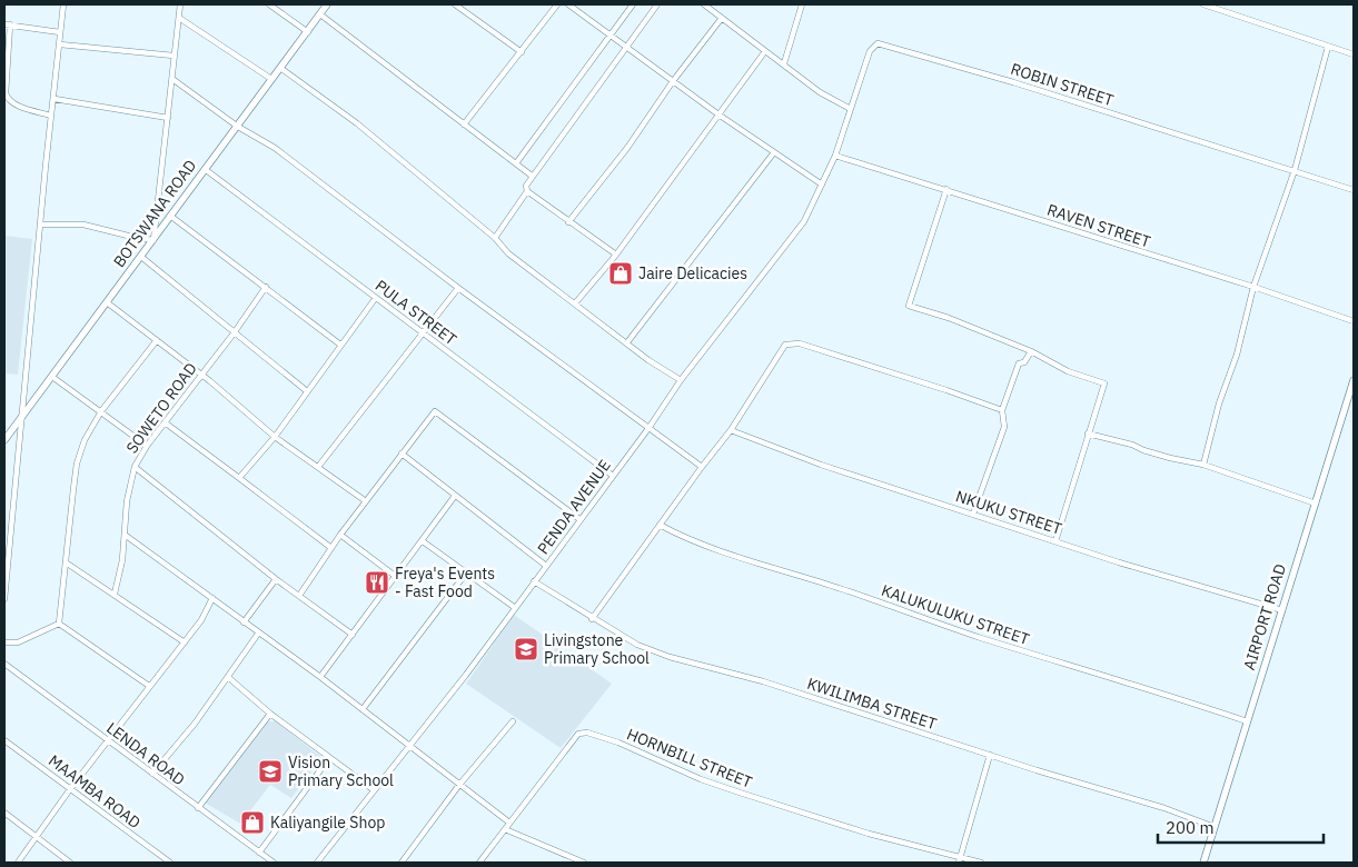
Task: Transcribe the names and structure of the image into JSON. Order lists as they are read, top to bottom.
{
  "streets": {
    "street": [
      "ROBIN STREET",
      "BOTSWANA ROAD",
      "RAVEN STREET",
      "PULA STREET",
      "SOWETO ROAD",
      "PENDA AVENUE",
      "NKUKU STREET",
      "KALUKULUKU STREET",
      "AIRPORT ROAD",
      "KWILIMBA STREET",
      "LENDA ROAD",
      "HORNBILL STREET",
      "MAAMBA ROAD"
    ]
  },
  "crossings": [
    ["ROBIN STREET", "RAVEN STREET"],
    ["ROBIN STREET", "PENDA AVENUE"],
    ["BOTSWANA ROAD", "PULA STREET"],
    ["RAVEN STREET", "PENDA AVENUE"],
    ["PULA STREET", "PENDA AVENUE"],
    ["PENDA AVENUE", "KWILIMBA STREET"],
    ["NKUKU STREET", "AIRPORT ROAD"],
    ["KALUKULUKU STREET", "AIRPORT ROAD"],
    ["AIRPORT ROAD", "KWILIMBA STREET"]
  ],
  "places": {
    "shop": ["Jaire Delicacies", "Kaliyangile Shop"],
    "restaurant": ["Freya's Events - Fast Food"],
    "school or university": ["Livingstone Primary School", "Vision Primary School"]
  },
  "scale_bar": "200 m"
}
